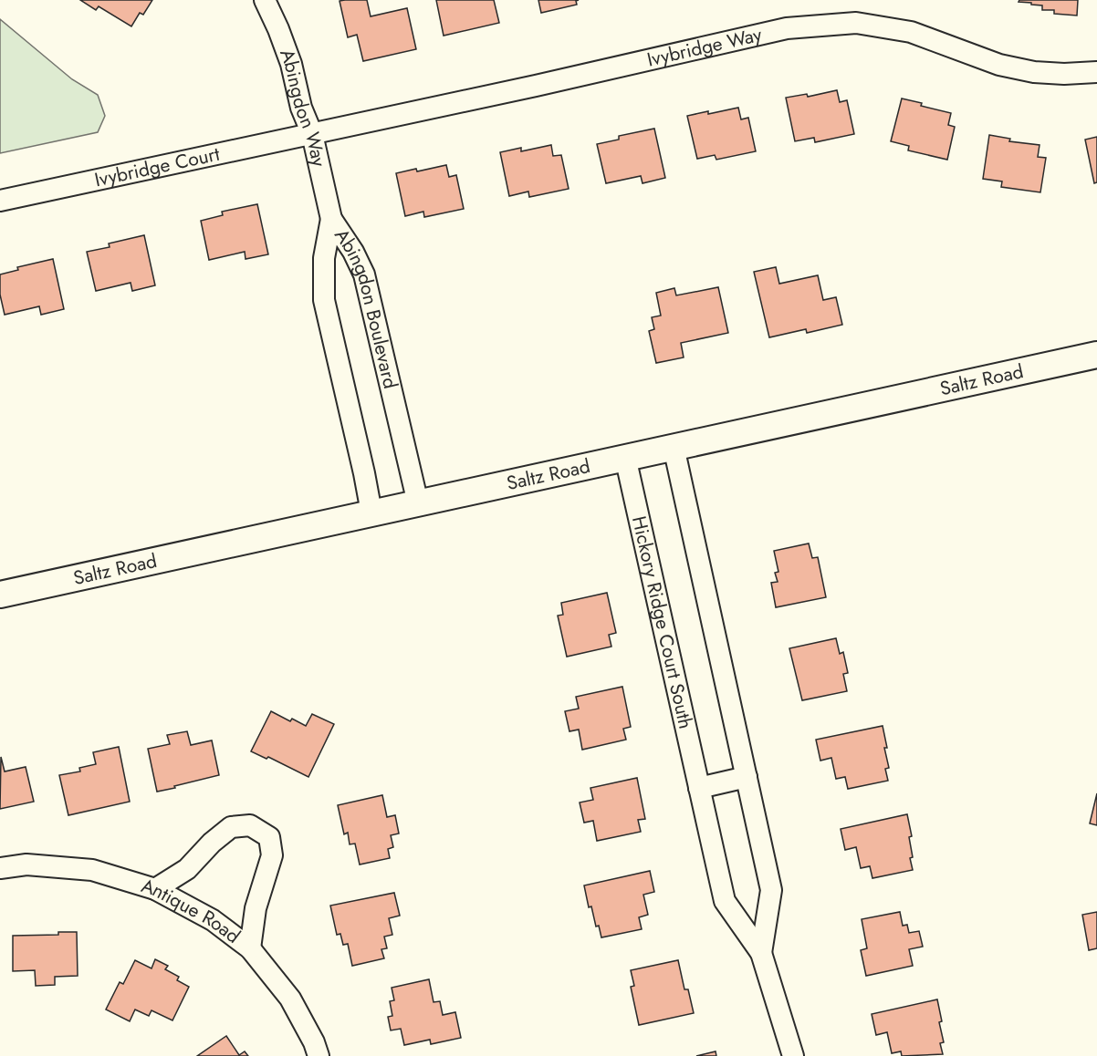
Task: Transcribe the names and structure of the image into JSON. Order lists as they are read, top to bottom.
{
  "streets": {
    "street": [
      "Ivybridge Way",
      "Abingdon Way",
      "Ivybridge Court",
      "Abingdon Boulevard",
      "Saltz Road",
      "Hickory Ridge Court South",
      "Antique Road"
    ]
  },
  "crossings": [
    ["Ivybridge Way", "Abingdon Way"],
    ["Ivybridge Way", "Ivybridge Court"],
    ["Abingdon Way", "Ivybridge Court"],
    ["Abingdon Way", "Abingdon Boulevard"],
    ["Abingdon Boulevard", "Saltz Road"],
    ["Saltz Road", "Hickory Ridge Court South"]
  ]
}
